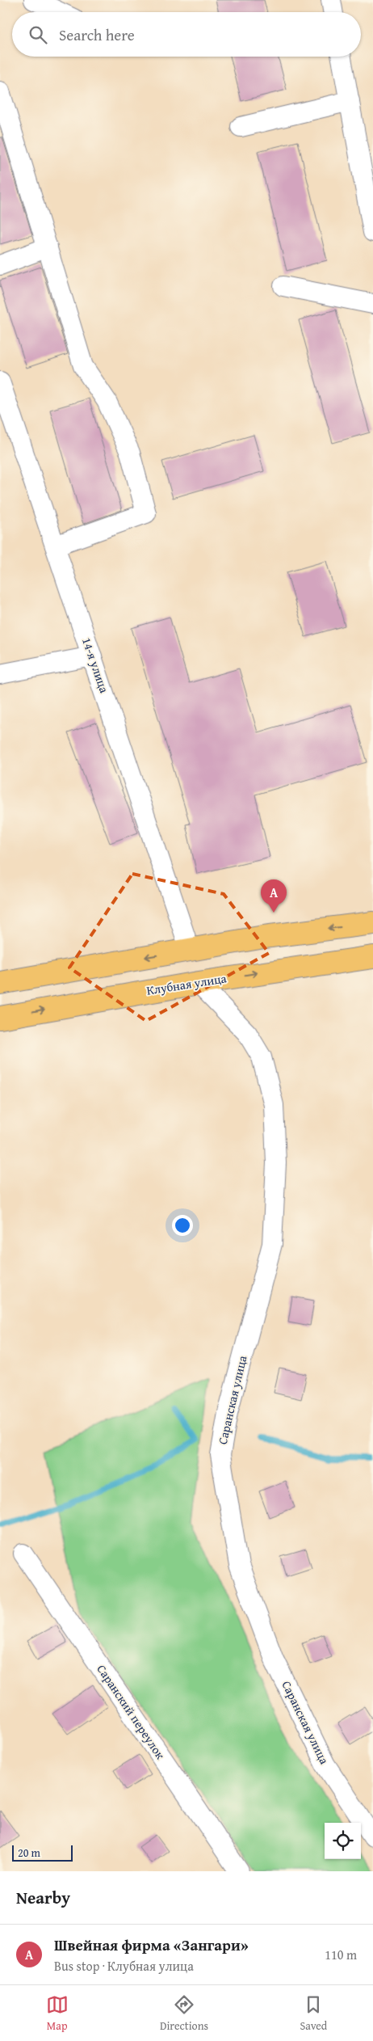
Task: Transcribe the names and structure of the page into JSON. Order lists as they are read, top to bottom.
{
  "streets": {
    "main road": ["Клубная улица"],
    "street": ["14-я улица", "Саранская улица", "Саранский переулок"]
  },
  "crossings": [
    ["Клубная улица", "Саранская улица"]
  ],
  "scale_bar": "20 m",
  "page": {
    "search": "Search here",
    "pins": "A",
    "scale": "20 m",
    "heading": "Nearby",
    "list": [
      {
        "mark": "A",
        "name": "Швейная фирма «Зангари»",
        "note": "Bus stop · Клубная улица",
        "value": "110 m"
      }
    ],
    "nav": ["Map", "Directions", "Saved"]
  }
}
